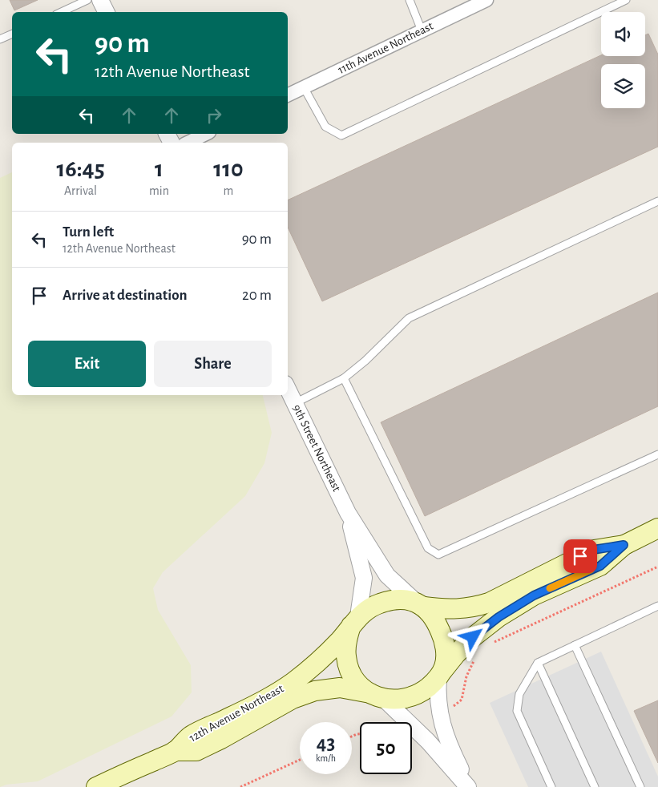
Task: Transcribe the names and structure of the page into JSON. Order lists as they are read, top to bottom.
{
  "streets": {
    "main road": ["12th Avenue Northeast"],
    "street": ["11th Avenue Northeast", "9th Street Northeast"]
  },
  "crossings": [
    ["9th Street Northeast", "12th Avenue Northeast"]
  ],
  "page": {
    "turn": ["90 m", "12th Avenue Northeast"],
    "eta": [
      "16:45",
      "Arrival",
      "1",
      "min",
      "110",
      "m"
    ],
    "list": [
      {
        "name": "Turn left",
        "note": "12th Avenue Northeast",
        "value": "90 m"
      },
      {
        "name": "Arrive at destination",
        "value": "20 m"
      }
    ],
    "buttons": ["Exit", "Share"],
    "speed": "43 km/h",
    "limit": "50"
  }
}
